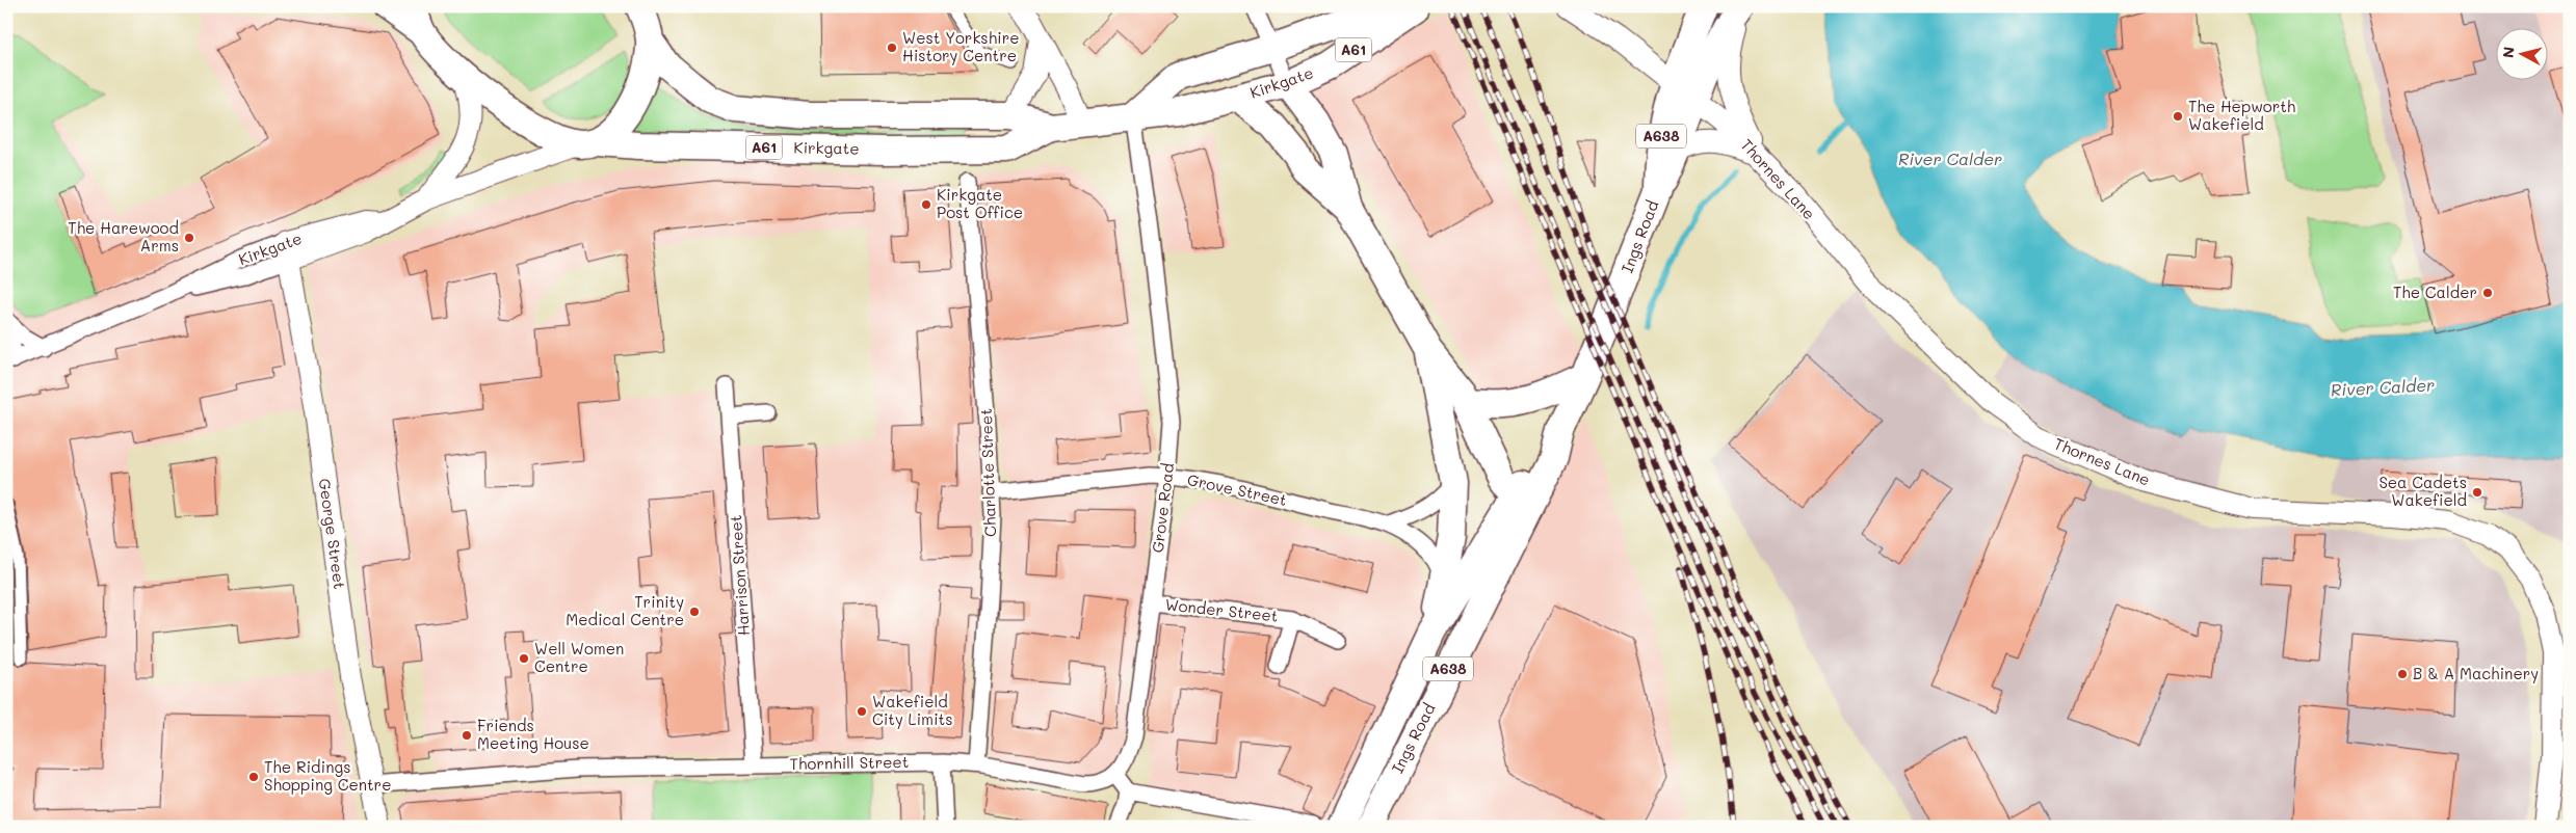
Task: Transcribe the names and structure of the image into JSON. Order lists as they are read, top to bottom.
{
  "streets": {
    "highway": [
      "A61",
      "Kirkgate",
      "A638",
      "Ings Road"
    ],
    "street": [
      "Thornes Lane",
      "Charlotte Street",
      "Grove Street",
      "Grove Road",
      "George Street",
      "Harrison Street",
      "Wonder Street",
      "Thornhill Street"
    ]
  },
  "crossings": [
    ["A61", "Kirkgate"],
    ["Kirkgate", "Ings Road"],
    ["Kirkgate", "Grove Road"],
    ["Kirkgate", "George Street"],
    ["A638", "Thornes Lane"],
    ["A638", "Ings Road"],
    ["Thornes Lane", "Ings Road"],
    ["Ings Road", "Grove Street"],
    ["Charlotte Street", "Grove Street"],
    ["Charlotte Street", "Thornhill Street"],
    ["Grove Street", "Grove Road"],
    ["Grove Road", "Wonder Street"],
    ["Grove Road", "Thornhill Street"],
    ["George Street", "Thornhill Street"],
    ["Harrison Street", "Thornhill Street"]
  ],
  "water": ["River Calder"],
  "places": [
    "West Yorkshire History Centre",
    "The Hepworth Wakefield",
    "Kirkgate Post Office",
    "The Harewood Arms",
    "The Calder",
    "Sea Cadets Wakefield",
    "Trinity Medical Centre",
    "Well Women Centre",
    "B & A Machinery",
    "Wakefield City Limits",
    "Friends Meeting House",
    "The Ridings Shopping Centre"
  ],
  "north": "left"
}
